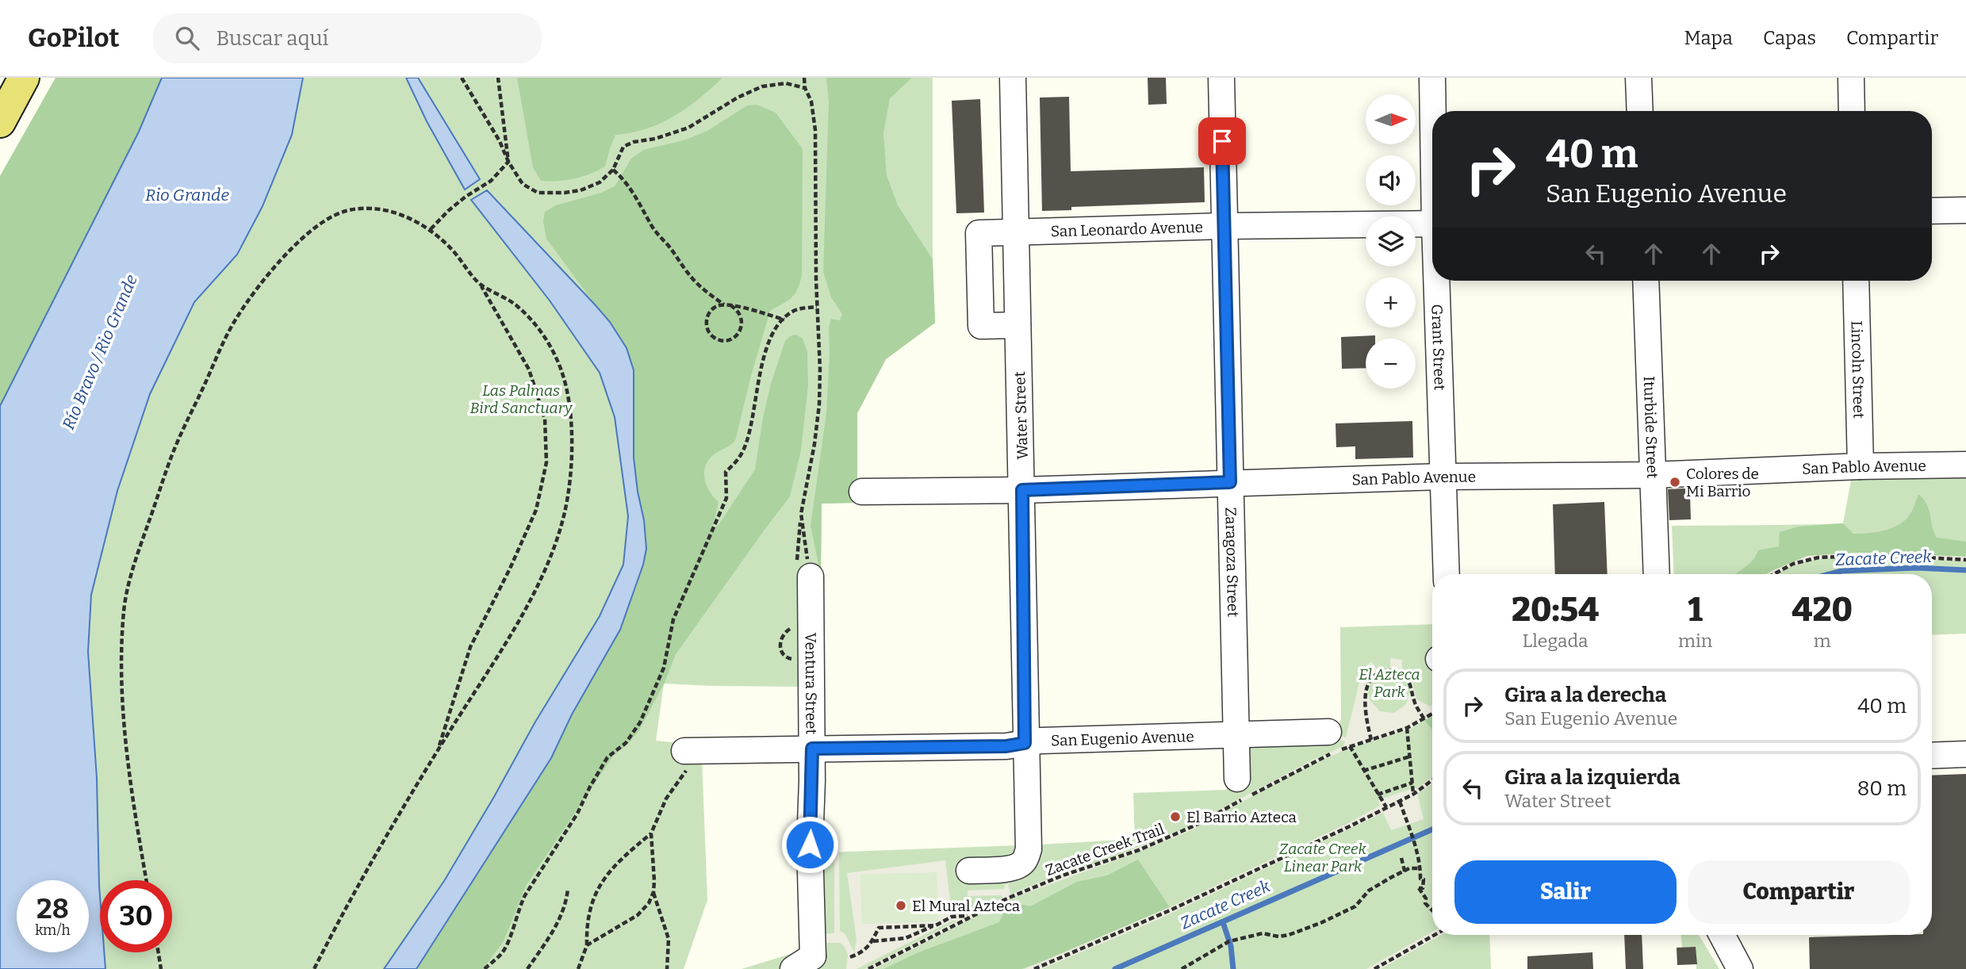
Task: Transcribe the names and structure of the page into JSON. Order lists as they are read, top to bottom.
{
  "streets": {
    "street": [
      "San Leonardo Avenue",
      "Grant Street",
      "Lincoln Street",
      "Water Street",
      "Iturbide Street",
      "San Pablo Avenue",
      "Zaragoza Street",
      "Ventura Street",
      "San Eugenio Avenue"
    ],
    "path": ["Zacate Creek Trail"]
  },
  "crossings": [
    ["San Leonardo Avenue", "Water Street"],
    ["San Leonardo Avenue", "Zaragoza Street"],
    ["Grant Street", "San Pablo Avenue"],
    ["Lincoln Street", "San Pablo Avenue"],
    ["Water Street", "San Pablo Avenue"],
    ["Water Street", "San Eugenio Avenue"],
    ["Iturbide Street", "San Pablo Avenue"],
    ["San Pablo Avenue", "Zaragoza Street"],
    ["Zaragoza Street", "San Eugenio Avenue"],
    ["Zaragoza Street", "Zacate Creek Trail"],
    ["Ventura Street", "San Eugenio Avenue"],
    ["San Eugenio Avenue", "Zacate Creek Trail"]
  ],
  "water": ["Rio Grande", "Río Bravo / Rio Grande", "Zacate Creek"],
  "parks": ["Las Palmas Bird Sanctuary", "El Azteca Park", "Zacate Creek Linear Park"],
  "places": ["Colores de Mi Barrio", "El Barrio Azteca", "El Mural Azteca"],
  "north": "right",
  "page": {
    "header": "GoPilot",
    "search": "Buscar aquí",
    "nav": ["Mapa", "Capas", "Compartir"],
    "map_buttons": ["+", "−"],
    "turn": ["40 m", "San Eugenio Avenue"],
    "eta": [
      "20:54",
      "Llegada",
      "1",
      "min",
      "420",
      "m"
    ],
    "list": [
      {
        "name": "Gira a la derecha",
        "note": "San Eugenio Avenue",
        "value": "40 m"
      },
      {
        "name": "Gira a la izquierda",
        "note": "Water Street",
        "value": "80 m"
      }
    ],
    "buttons": ["Salir", "Compartir"],
    "speed": "28 km/h",
    "limit": "30"
  }
}
